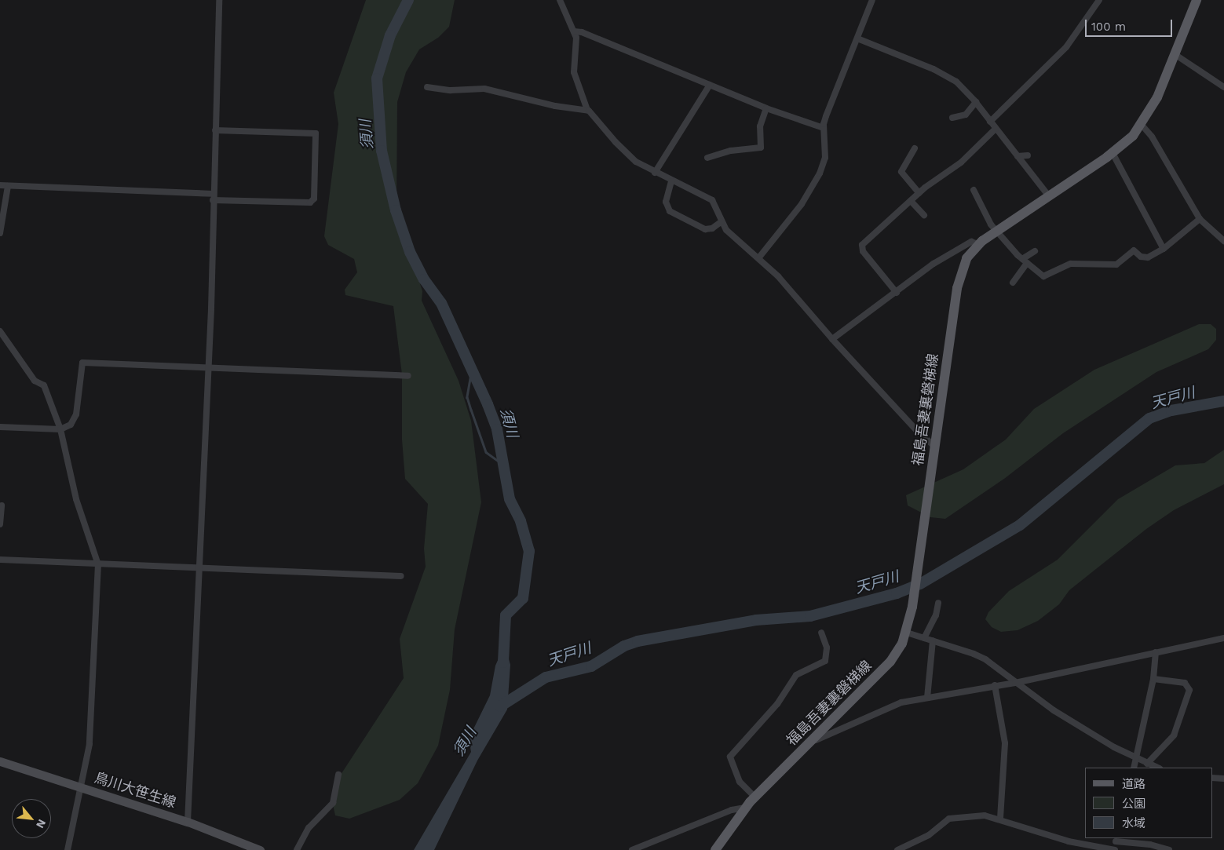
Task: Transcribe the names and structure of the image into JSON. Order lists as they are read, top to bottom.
{
  "streets": {
    "main road": ["福島吾妻裏磐梯線"],
    "street": ["鳥川大笹生線"]
  },
  "water": ["須川", "天戸川"],
  "legend": ["道路", "公園", "水域"],
  "scale_bar": "100 m",
  "north": "bottom right"
}
